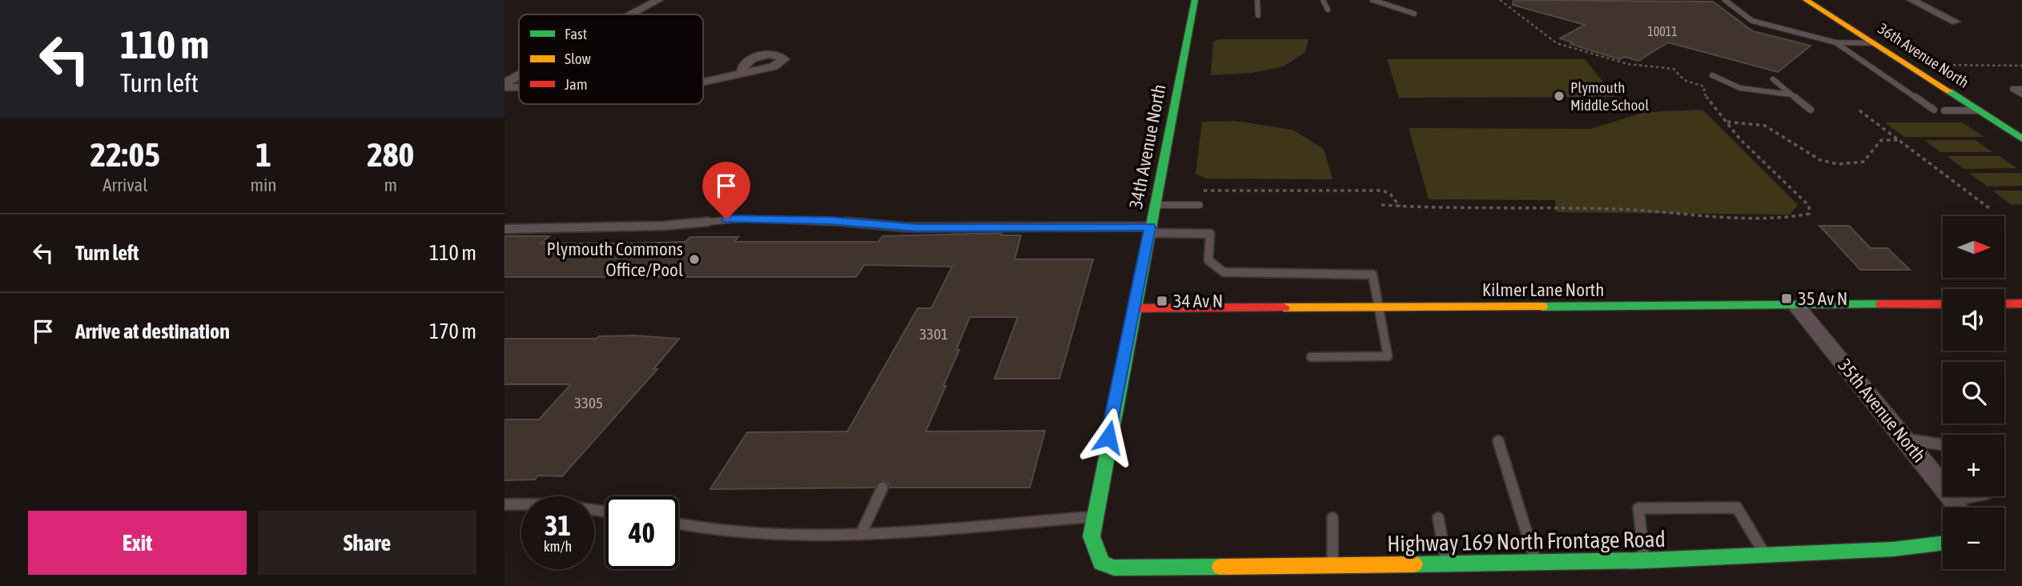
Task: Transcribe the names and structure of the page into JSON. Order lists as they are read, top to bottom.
{
  "streets": {
    "street": [
      "36th Avenue North",
      "34th Avenue North",
      "Kilmer Lane North",
      "35th Avenue North",
      "Highway 169 North Frontage Road"
    ]
  },
  "crossings": [
    ["34th Avenue North", "Kilmer Lane North"],
    ["34th Avenue North", "Highway 169 North Frontage Road"],
    ["Kilmer Lane North", "35th Avenue North"]
  ],
  "places": {
    "other": ["Plymouth Middle School", "Plymouth Commons Office/Pool"],
    "transit": ["35 Av N", "34 Av N"]
  },
  "house_numbers": ["10011", "3301", "3305"],
  "legend": ["Fast", "Slow", "Jam"],
  "north": "right",
  "page": {
    "turn": ["110 m", "Turn left"],
    "eta": [
      "22:05",
      "Arrival",
      "1",
      "min",
      "280",
      "m"
    ],
    "list": [
      {
        "name": "Turn left",
        "value": "110 m"
      },
      {
        "name": "Arrive at destination",
        "value": "170 m"
      }
    ],
    "map_buttons": ["+", "−"],
    "speed": "31 km/h",
    "limit": "40",
    "buttons": ["Exit", "Share"]
  }
}
